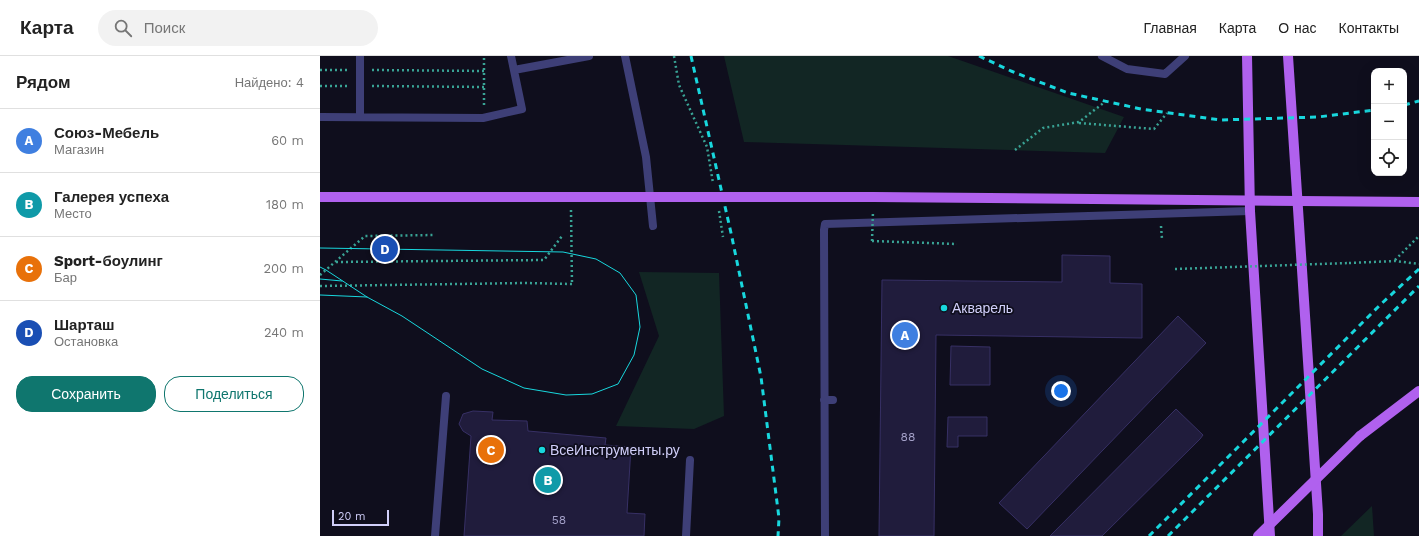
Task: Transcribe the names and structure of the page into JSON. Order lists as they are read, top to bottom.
{
  "places": ["Акварель", "ВсеИнструменты.ру"],
  "house_numbers": ["88", "58"],
  "scale_bar": "20 m",
  "page": {
    "header": "Карта",
    "search": "Поиск",
    "nav": [
      "Главная",
      "Карта",
      "О нас",
      "Контакты"
    ],
    "heading": ["Рядом", "Найдено: 4"],
    "map_buttons": ["+", "−"],
    "list": [
      {
        "mark": "A",
        "name": "Союз-Мебель",
        "note": "Магазин",
        "value": "60 m"
      },
      {
        "mark": "B",
        "name": "Галерея успеха",
        "note": "Место",
        "value": "180 m"
      },
      {
        "mark": "C",
        "name": "Sport-боулинг",
        "note": "Бар",
        "value": "200 m"
      },
      {
        "mark": "D",
        "name": "Шарташ",
        "note": "Остановка",
        "value": "240 m"
      }
    ],
    "pins": [
      "D",
      "A",
      "C",
      "B"
    ],
    "buttons": ["Сохранить", "Поделиться"],
    "scale": "20 m"
  }
}
